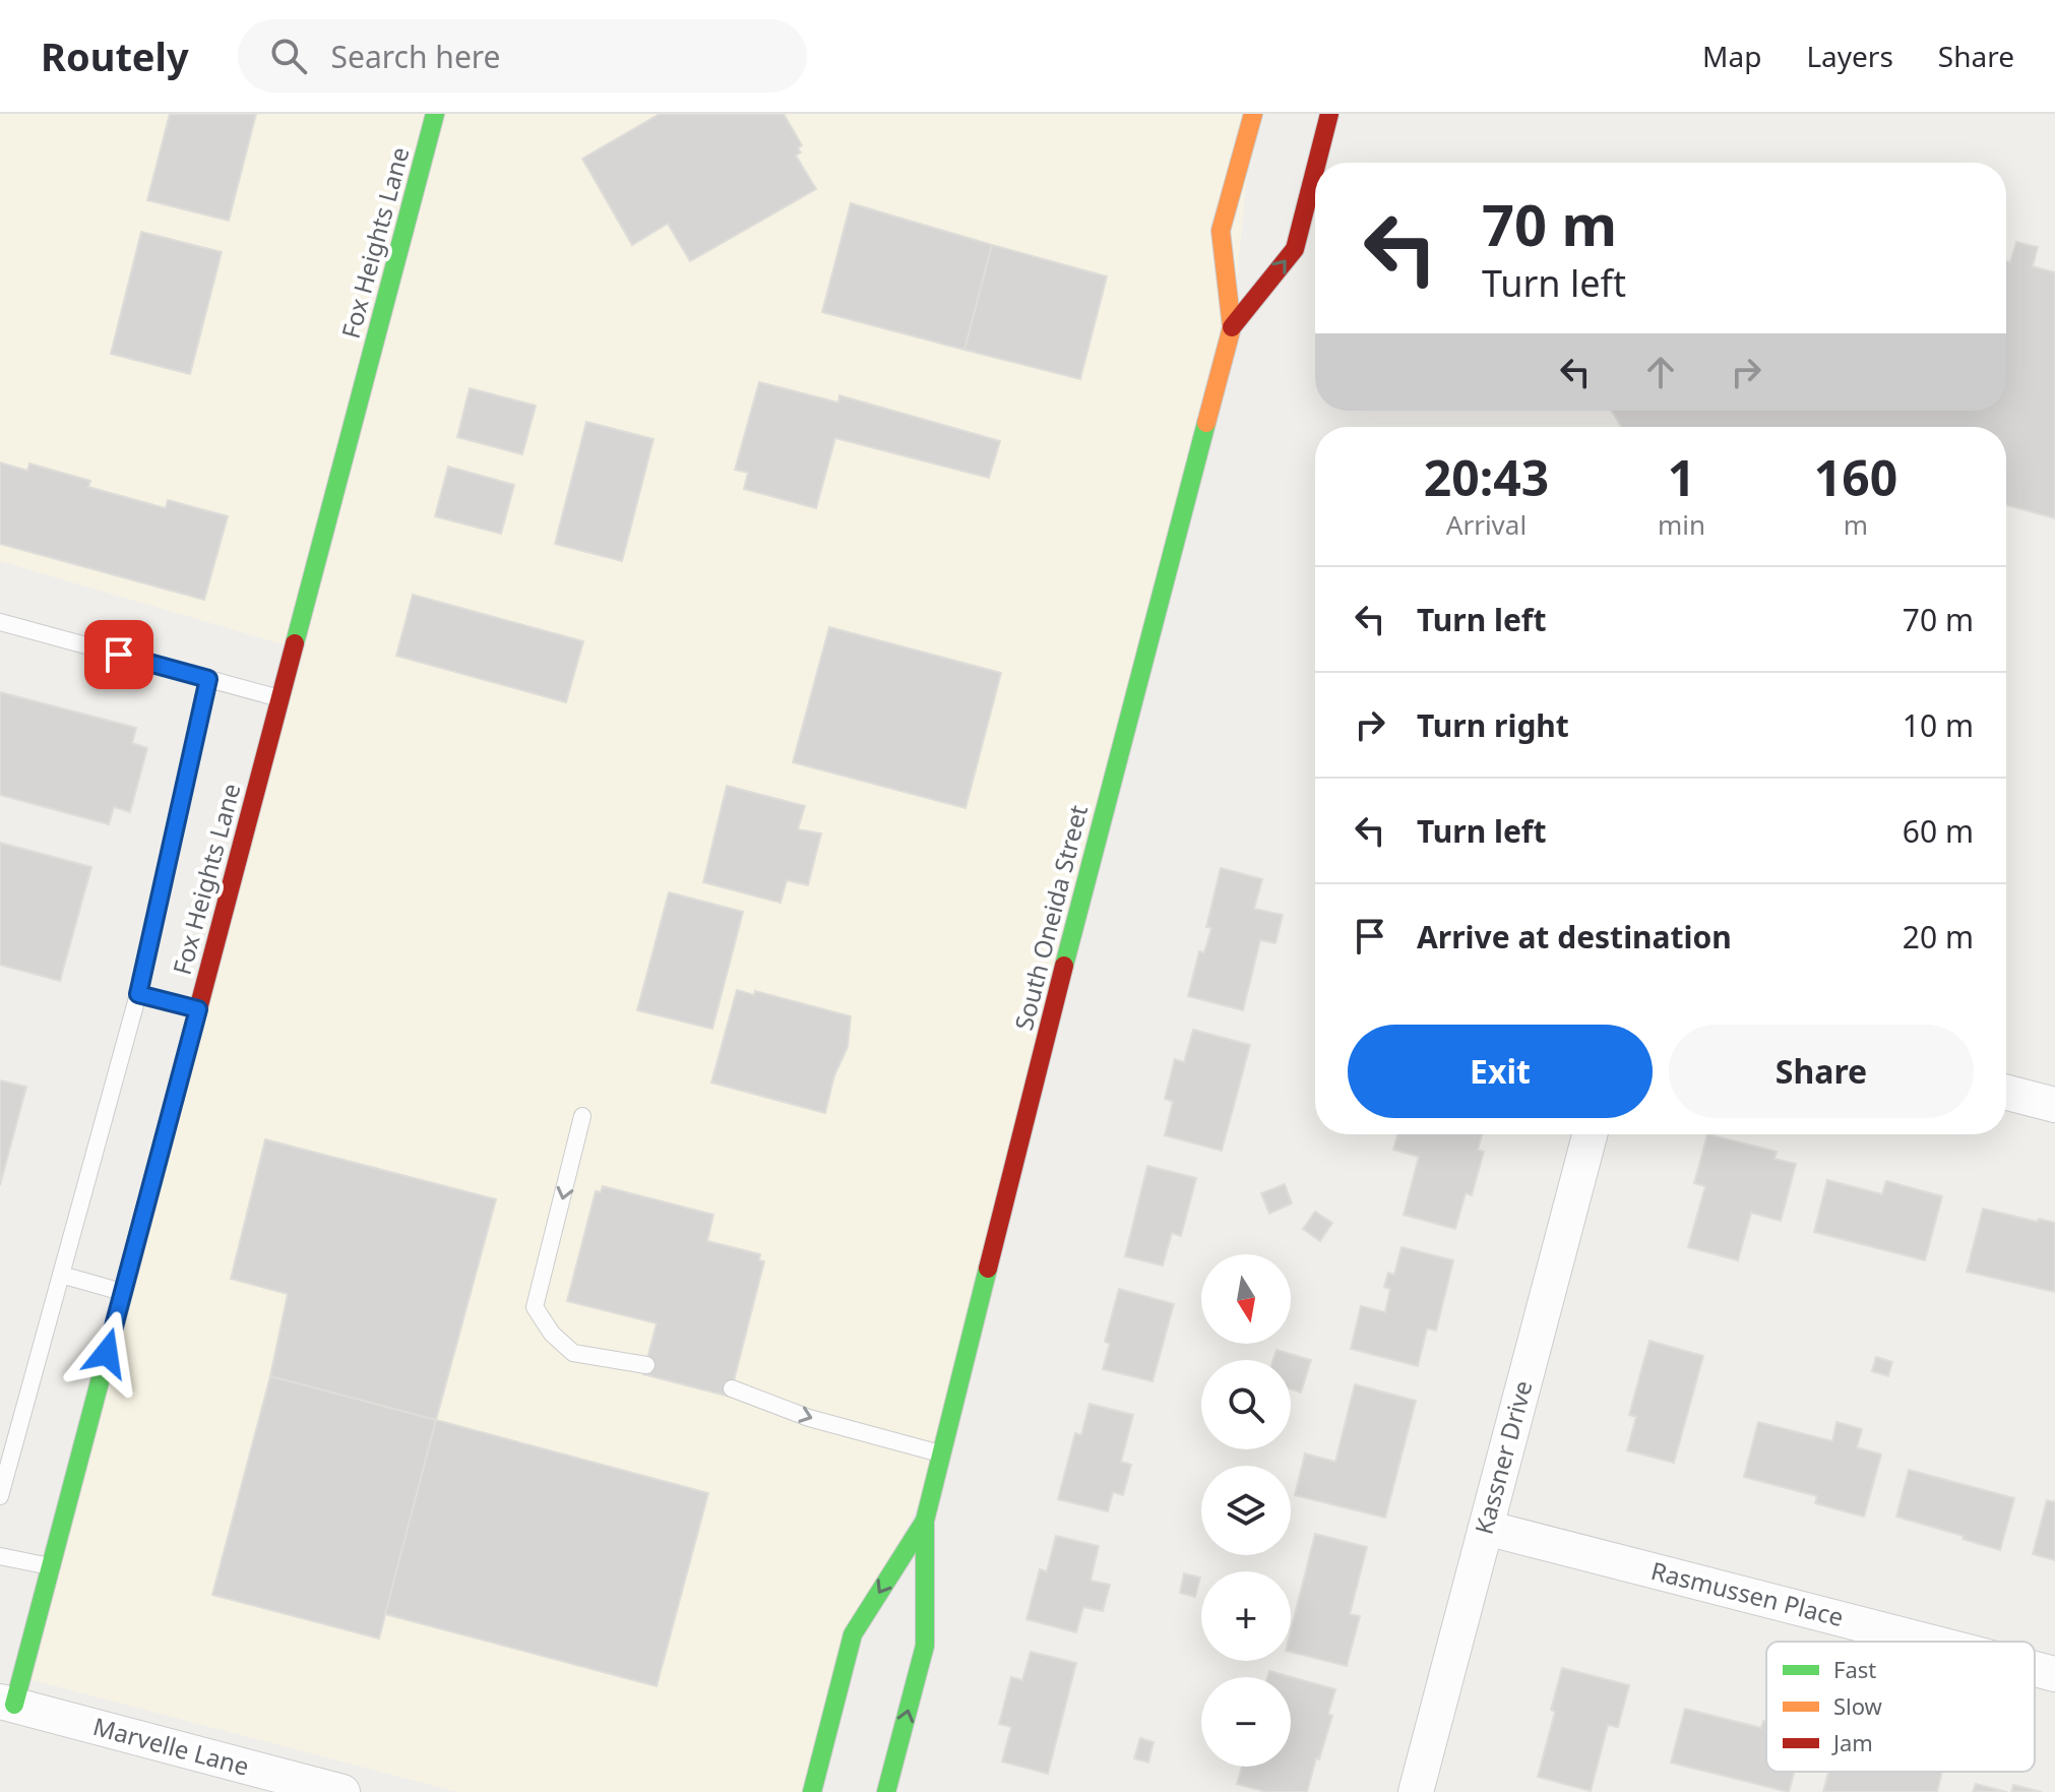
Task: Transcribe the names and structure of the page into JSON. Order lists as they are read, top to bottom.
{
  "streets": {
    "street": [
      "Fox Heights Lane",
      "South Oneida Street",
      "Kassner Drive",
      "Rasmussen Place",
      "Marvelle Lane"
    ]
  },
  "crossings": [
    ["Fox Heights Lane", "Marvelle Lane"],
    ["Kassner Drive", "Rasmussen Place"]
  ],
  "legend": ["Fast", "Slow", "Jam"],
  "north": "bottom",
  "page": {
    "header": "Routely",
    "search": "Search here",
    "nav": ["Map", "Layers", "Share"],
    "turn": ["70 m", "Turn left"],
    "eta": [
      "20:43",
      "Arrival",
      "1",
      "min",
      "160",
      "m"
    ],
    "list": [
      {
        "name": "Turn left",
        "value": "70 m"
      },
      {
        "name": "Turn right",
        "value": "10 m"
      },
      {
        "name": "Turn left",
        "value": "60 m"
      },
      {
        "name": "Arrive at destination",
        "value": "20 m"
      }
    ],
    "buttons": ["Exit", "Share"],
    "map_buttons": ["+", "−"]
  }
}
